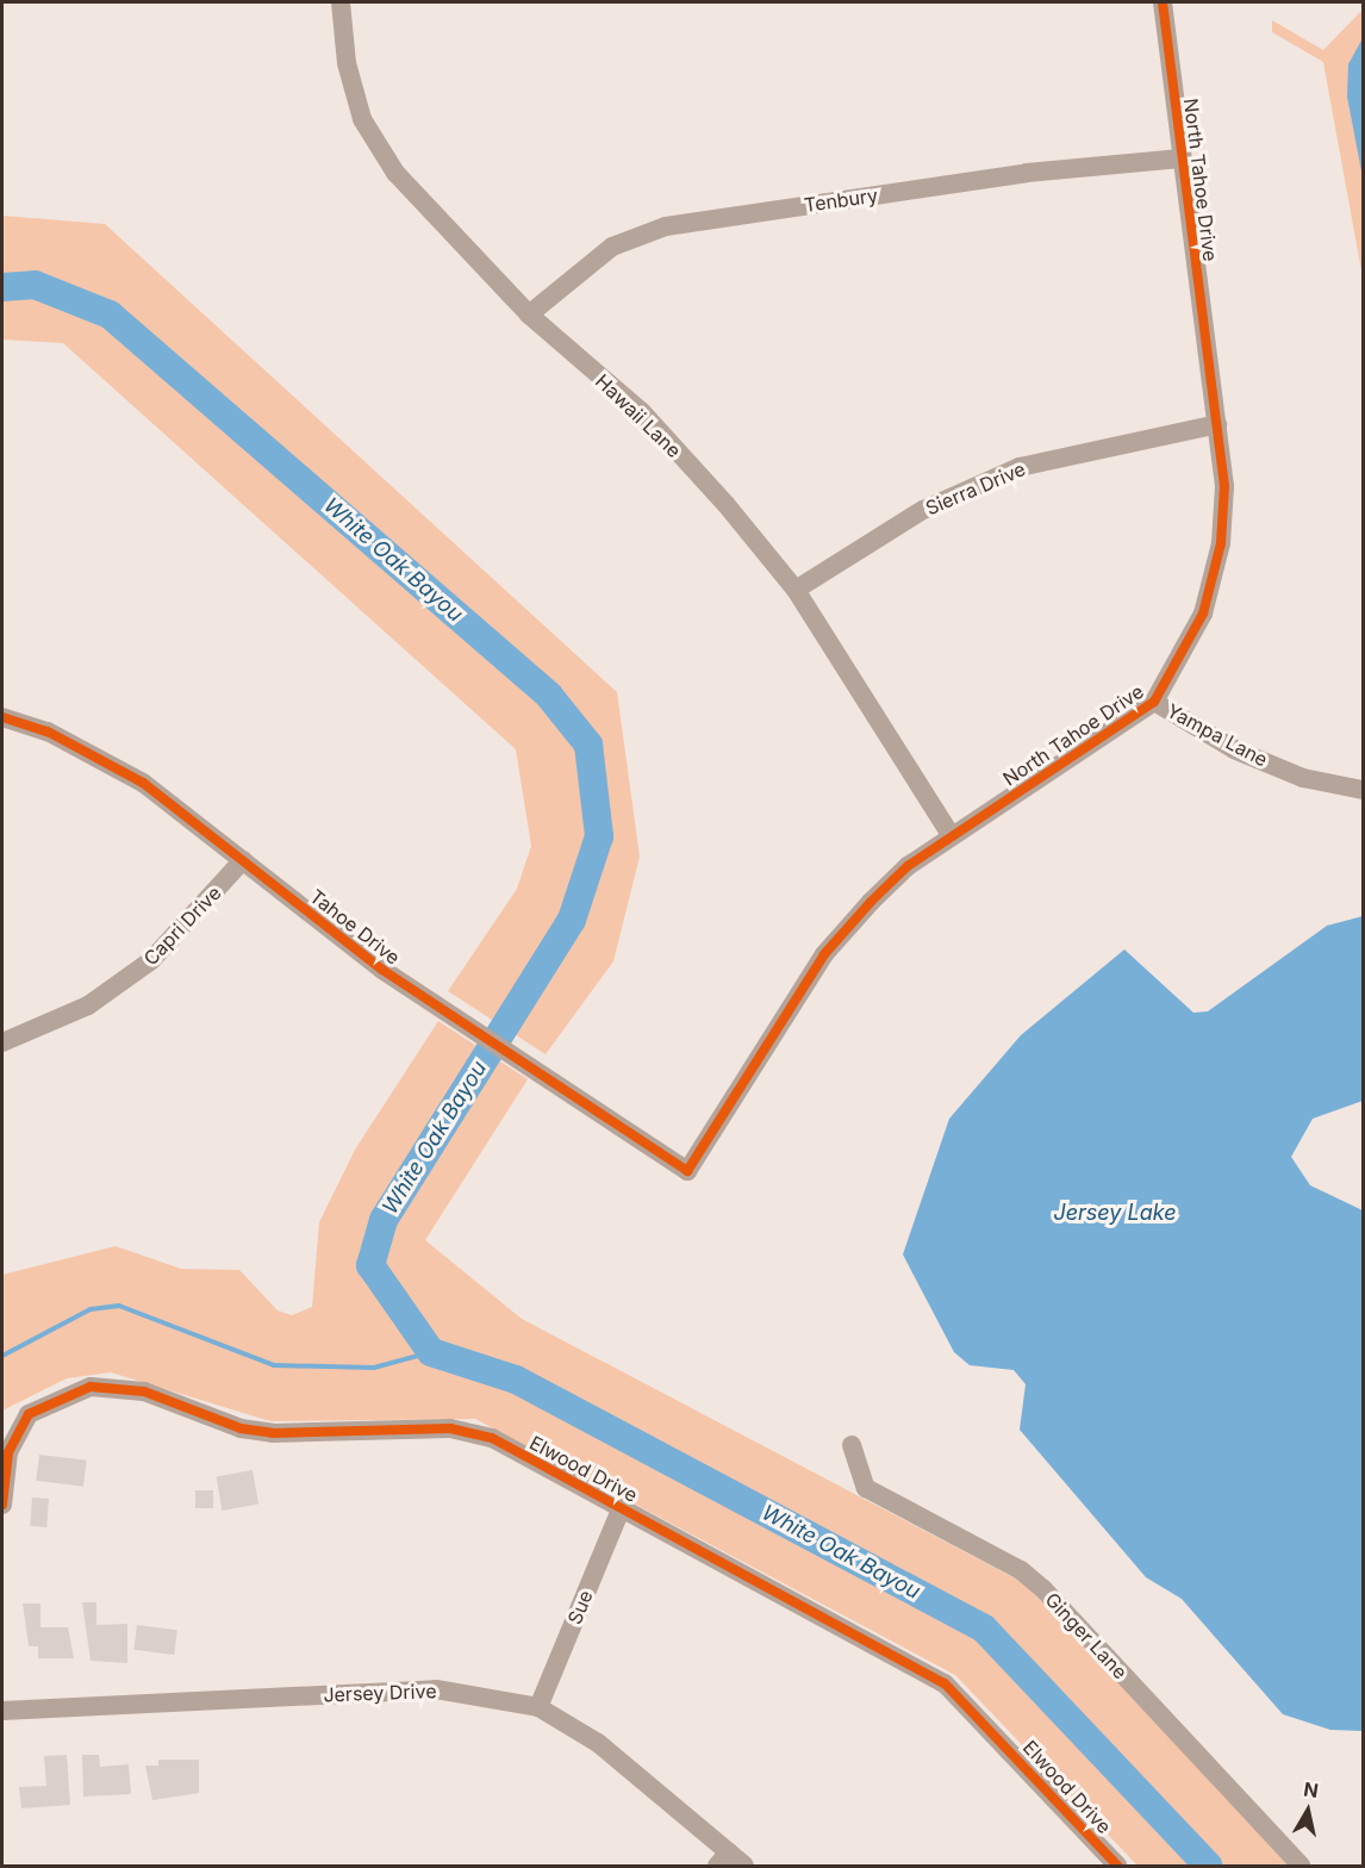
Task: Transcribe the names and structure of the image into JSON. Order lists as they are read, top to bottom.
{
  "streets": {
    "street": [
      "North Tahoe Drive",
      "Tenbury",
      "Hawaii Lane",
      "Sierra Drive",
      "Yampa Lane",
      "Capri Drive",
      "Tahoe Drive",
      "Elwood Drive",
      "Sue",
      "Ginger Lane",
      "Jersey Drive"
    ]
  },
  "crossings": [
    ["North Tahoe Drive", "Tenbury"],
    ["North Tahoe Drive", "Hawaii Lane"],
    ["North Tahoe Drive", "Sierra Drive"],
    ["North Tahoe Drive", "Yampa Lane"],
    ["North Tahoe Drive", "Tahoe Drive"],
    ["Tenbury", "Hawaii Lane"],
    ["Hawaii Lane", "Sierra Drive"],
    ["Capri Drive", "Tahoe Drive"],
    ["Elwood Drive", "Sue"],
    ["Sue", "Jersey Drive"]
  ],
  "water": ["White Oak Bayou", "Jersey Lake"],
  "north": "top"
}
